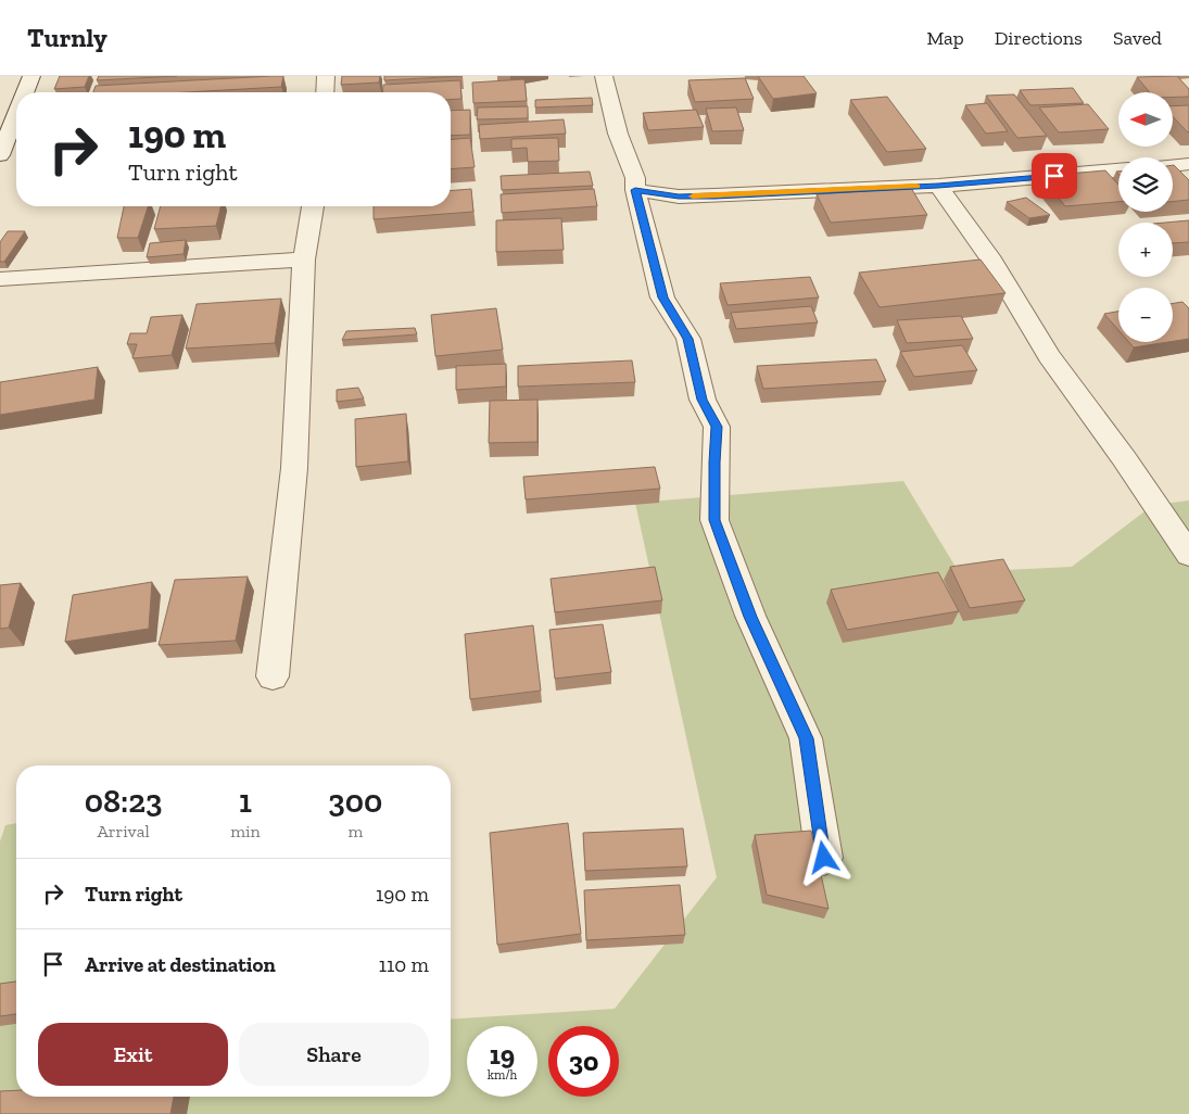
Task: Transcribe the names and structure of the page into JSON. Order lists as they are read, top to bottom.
{
  "north": "left",
  "page": {
    "header": "Turnly",
    "nav": ["Map", "Directions", "Saved"],
    "map_buttons": ["+", "−"],
    "turn": ["190 m", "Turn right"],
    "eta": [
      "08:23",
      "Arrival",
      "1",
      "min",
      "300",
      "m"
    ],
    "list": [
      {
        "name": "Turn right",
        "value": "190 m"
      },
      {
        "name": "Arrive at destination",
        "value": "110 m"
      }
    ],
    "buttons": ["Exit", "Share"],
    "speed": "19 km/h",
    "limit": "30"
  }
}
